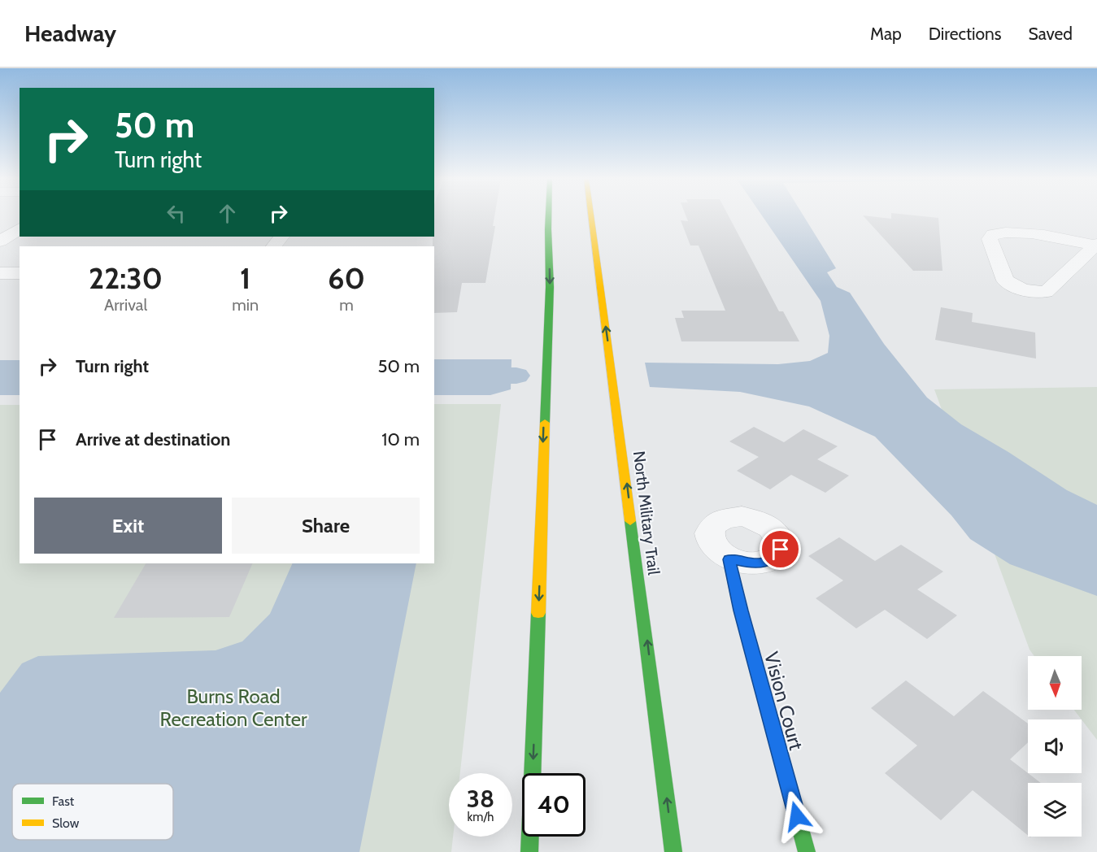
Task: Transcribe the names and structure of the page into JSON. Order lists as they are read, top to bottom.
{
  "streets": {
    "main road": ["North Military Trail", "Vision Court"]
  },
  "parks": ["Burns Road Recreation Center"],
  "legend": ["Fast", "Slow"],
  "north": "bottom",
  "page": {
    "header": "Headway",
    "nav": ["Map", "Directions", "Saved"],
    "turn": ["50 m", "Turn right"],
    "eta": [
      "22:30",
      "Arrival",
      "1",
      "min",
      "60",
      "m"
    ],
    "list": [
      {
        "name": "Turn right",
        "value": "50 m"
      },
      {
        "name": "Arrive at destination",
        "value": "10 m"
      }
    ],
    "buttons": ["Exit", "Share"],
    "speed": "38 km/h",
    "limit": "40"
  }
}
